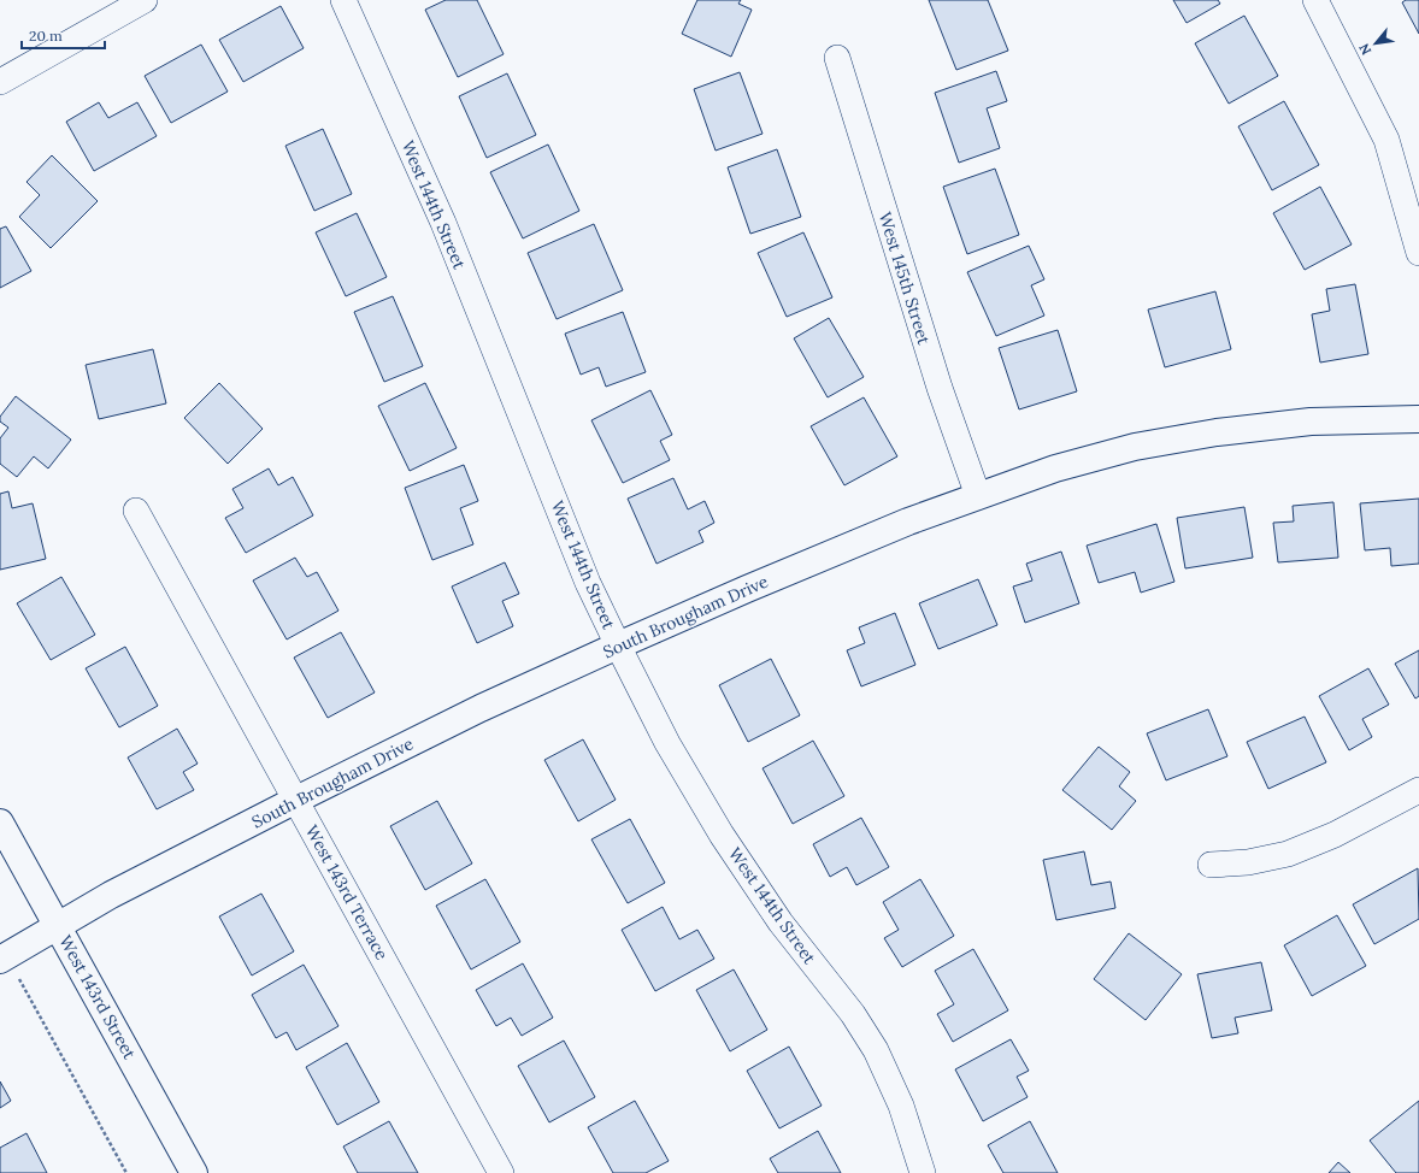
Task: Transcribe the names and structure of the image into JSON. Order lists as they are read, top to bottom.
{
  "streets": {
    "street": [
      "West 144th Street",
      "West 145th Street",
      "South Brougham Drive",
      "West 143rd Terrace",
      "West 143rd Street"
    ]
  },
  "crossings": [
    ["West 144th Street", "South Brougham Drive"],
    ["West 145th Street", "South Brougham Drive"],
    ["South Brougham Drive", "West 143rd Terrace"],
    ["South Brougham Drive", "West 143rd Street"]
  ],
  "scale_bar": "20 m",
  "north": "bottom left"
}
